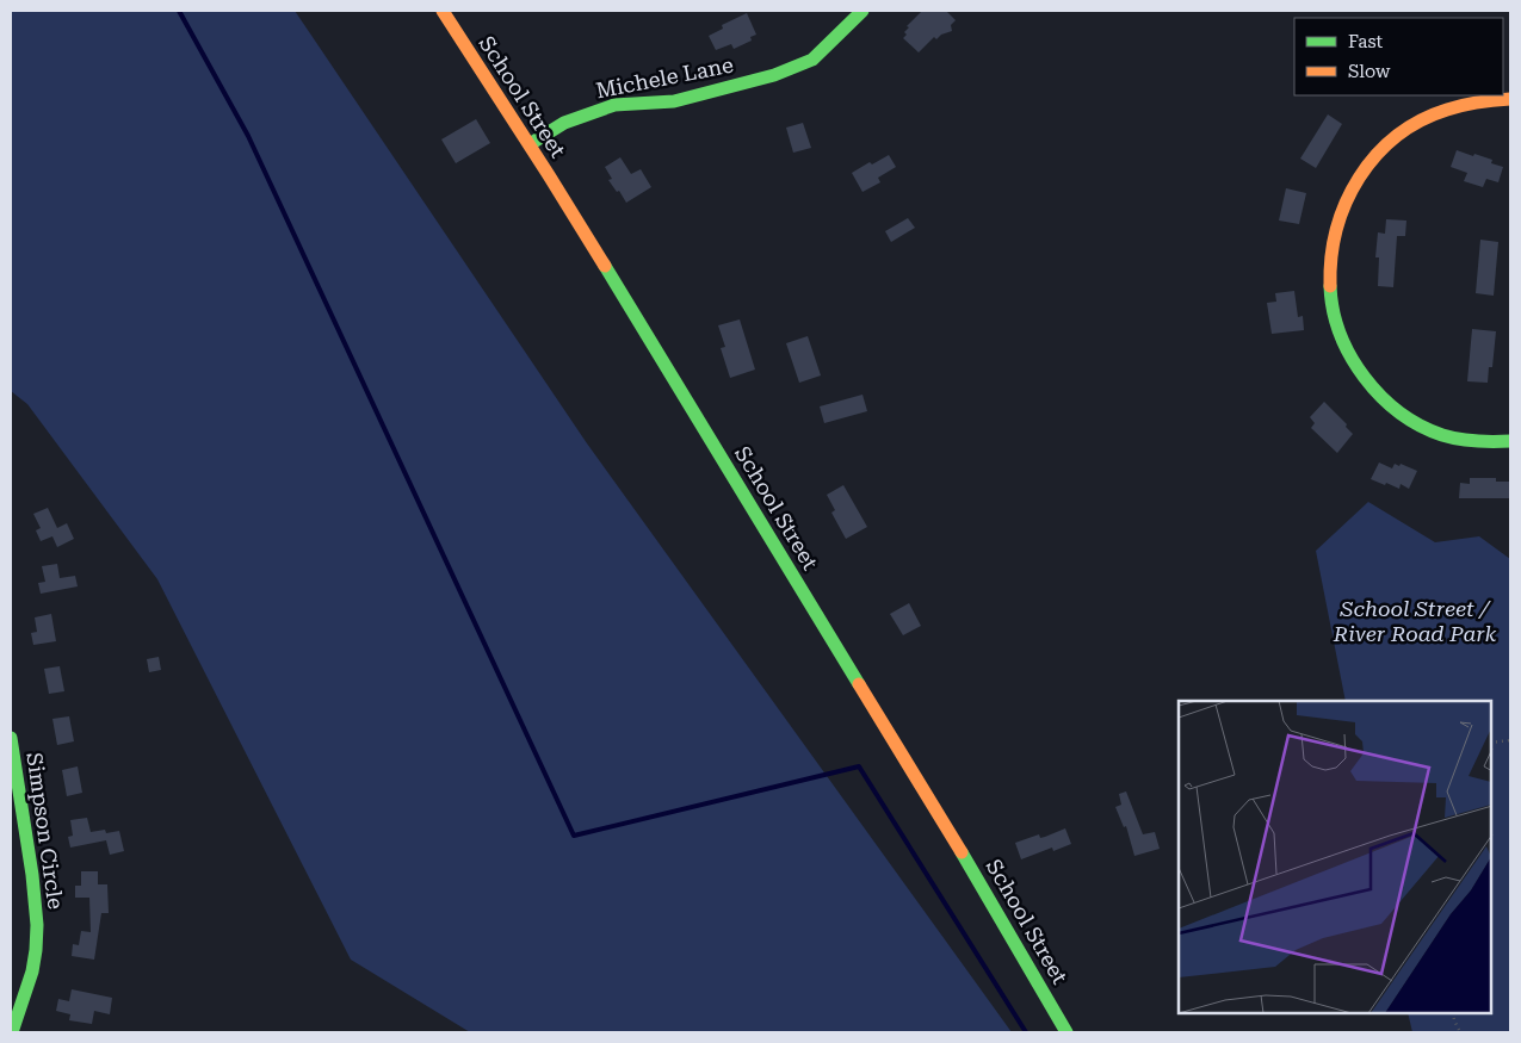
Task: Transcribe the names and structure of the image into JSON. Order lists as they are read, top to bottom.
{
  "streets": {
    "street": ["Michele Lane", "School Street", "Simpson Circle"]
  },
  "crossings": [
    ["Michele Lane", "School Street"]
  ],
  "parks": ["School Street / River Road Park"],
  "legend": ["Fast", "Slow"]
}
